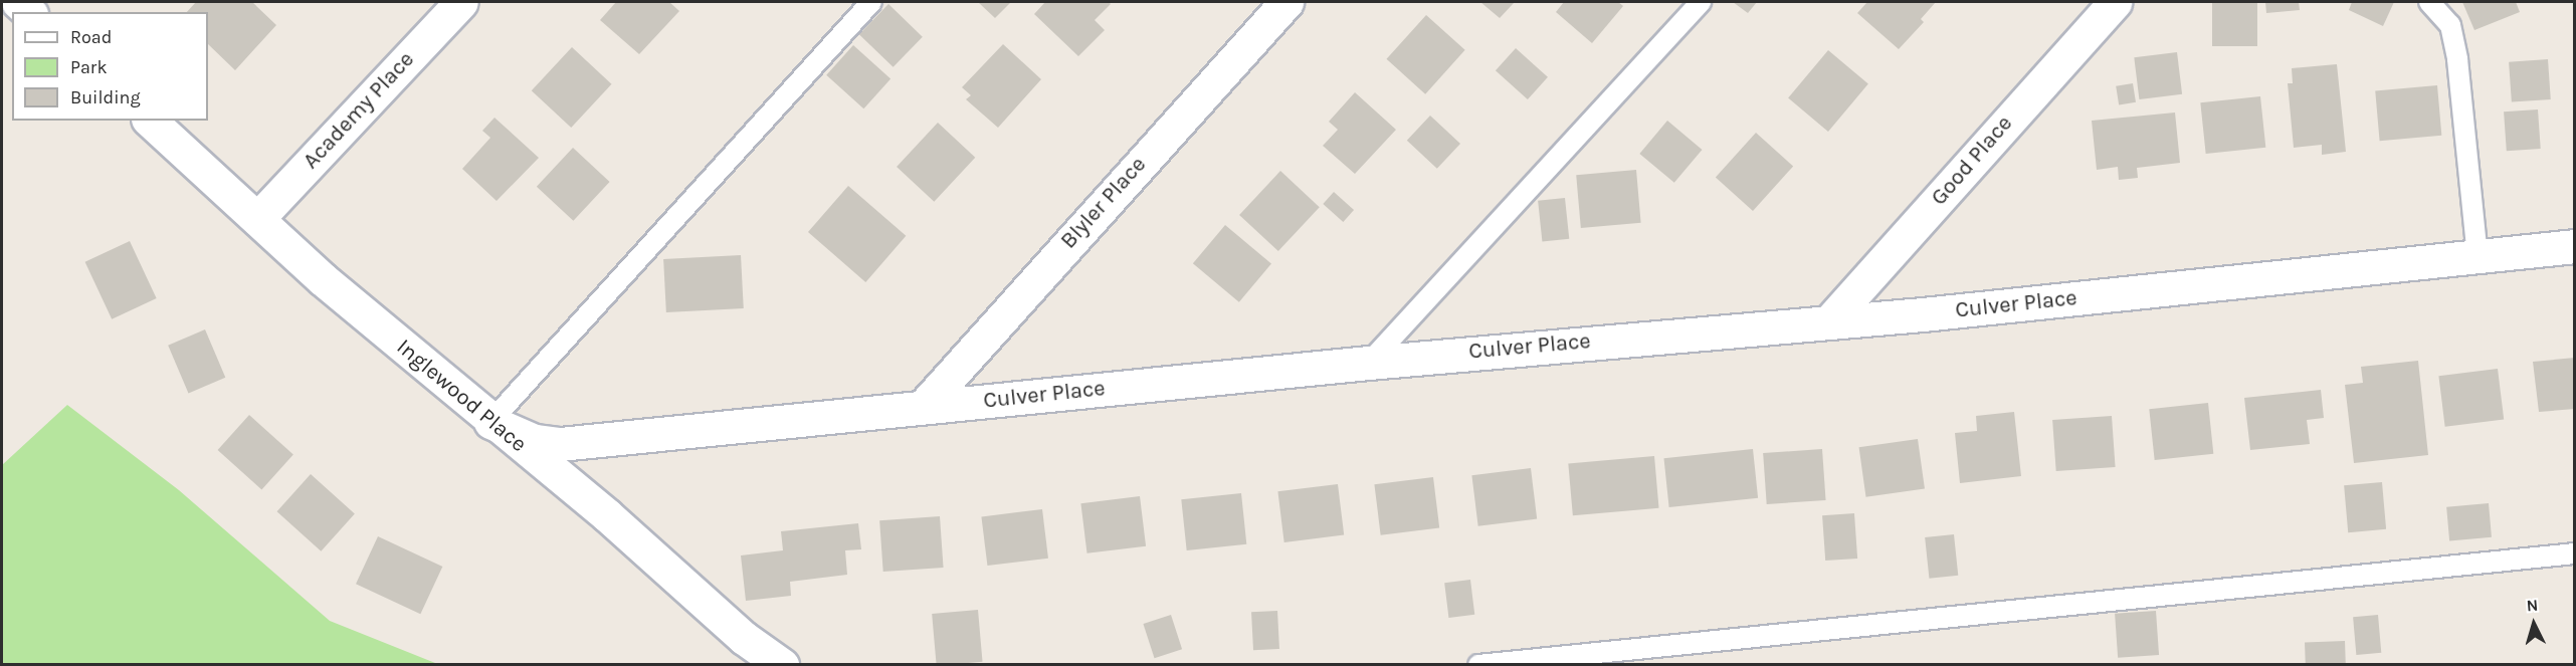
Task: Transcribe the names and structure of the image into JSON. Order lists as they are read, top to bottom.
{
  "streets": {
    "street": [
      "Academy Place",
      "Good Place",
      "Blyler Place",
      "Culver Place",
      "Inglewood Place"
    ]
  },
  "crossings": [
    ["Academy Place", "Inglewood Place"],
    ["Good Place", "Culver Place"],
    ["Blyler Place", "Culver Place"],
    ["Culver Place", "Inglewood Place"]
  ],
  "legend": ["Road", "Park", "Building"],
  "north": "top"
}
